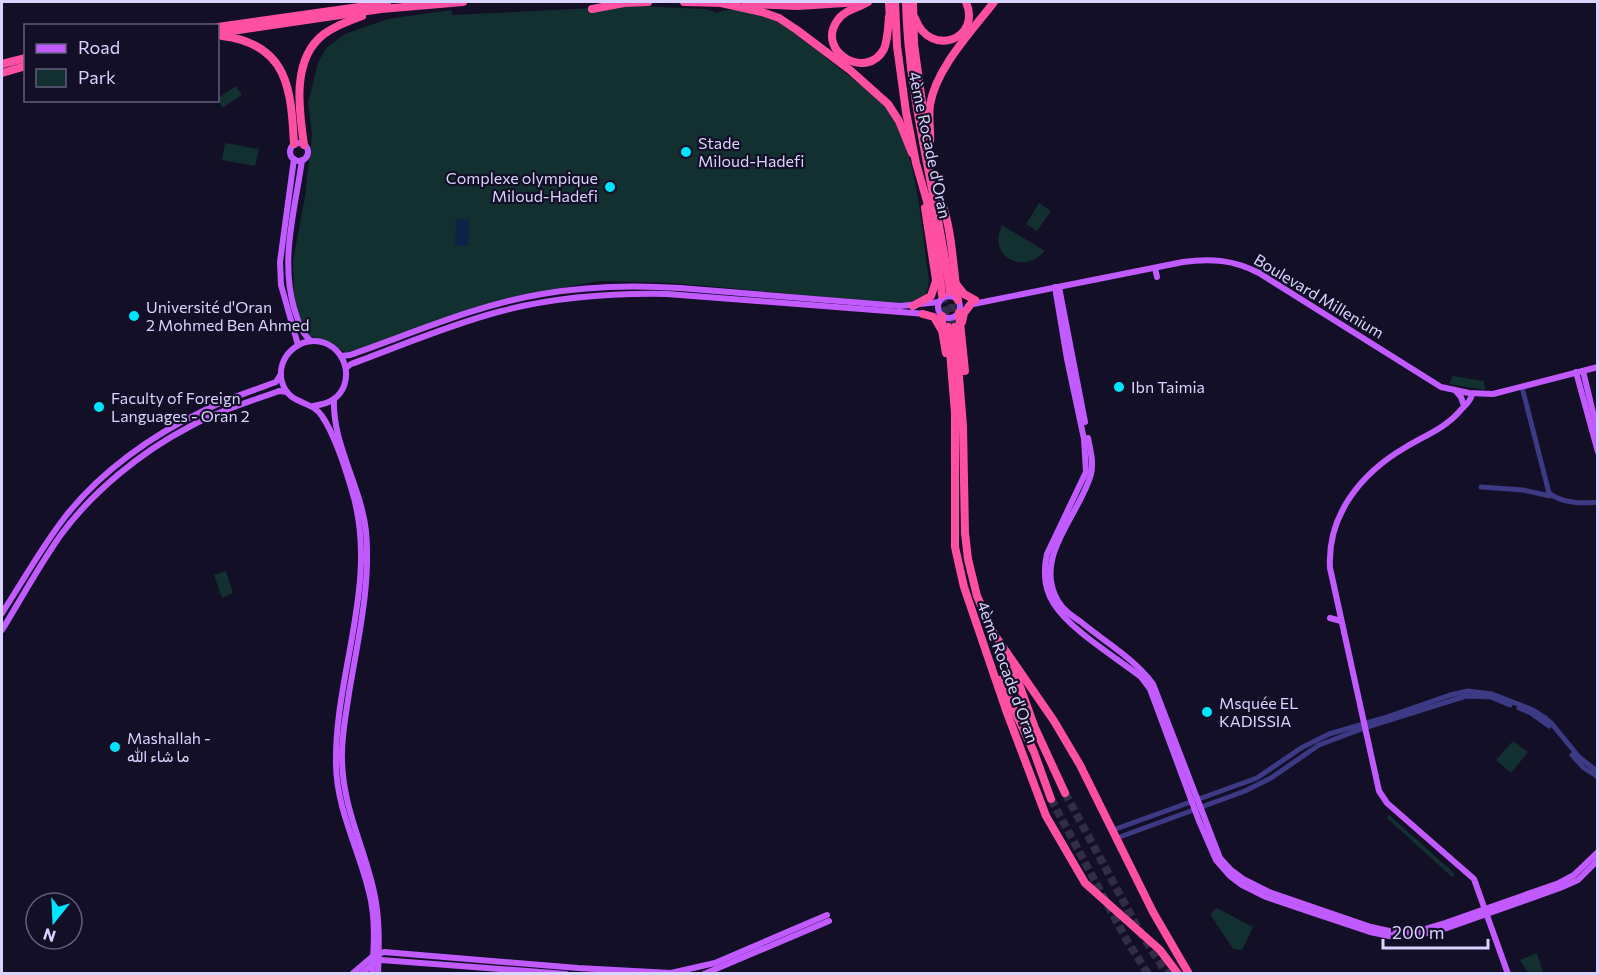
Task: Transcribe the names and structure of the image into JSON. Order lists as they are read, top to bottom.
{
  "streets": {
    "highway": ["4ème Rocade d'Oran"],
    "main road": ["Boulevard Millenium"]
  },
  "crossings": [
    ["4ème Rocade d'Oran", "Boulevard Millenium"]
  ],
  "places": [
    "Stade Miloud-Hadefi",
    "Complexe olympique Miloud-Hadefi",
    "Université d'Oran 2 Mohmed Ben Ahmed",
    "Ibn Taimia",
    "Faculty of Foreign Languages - Oran 2",
    "Msquée EL KADISSIA",
    "Mashallah - ما شاء الله"
  ],
  "legend": ["Road", "Park"],
  "scale_bar": "200 m",
  "north": "bottom"
}
